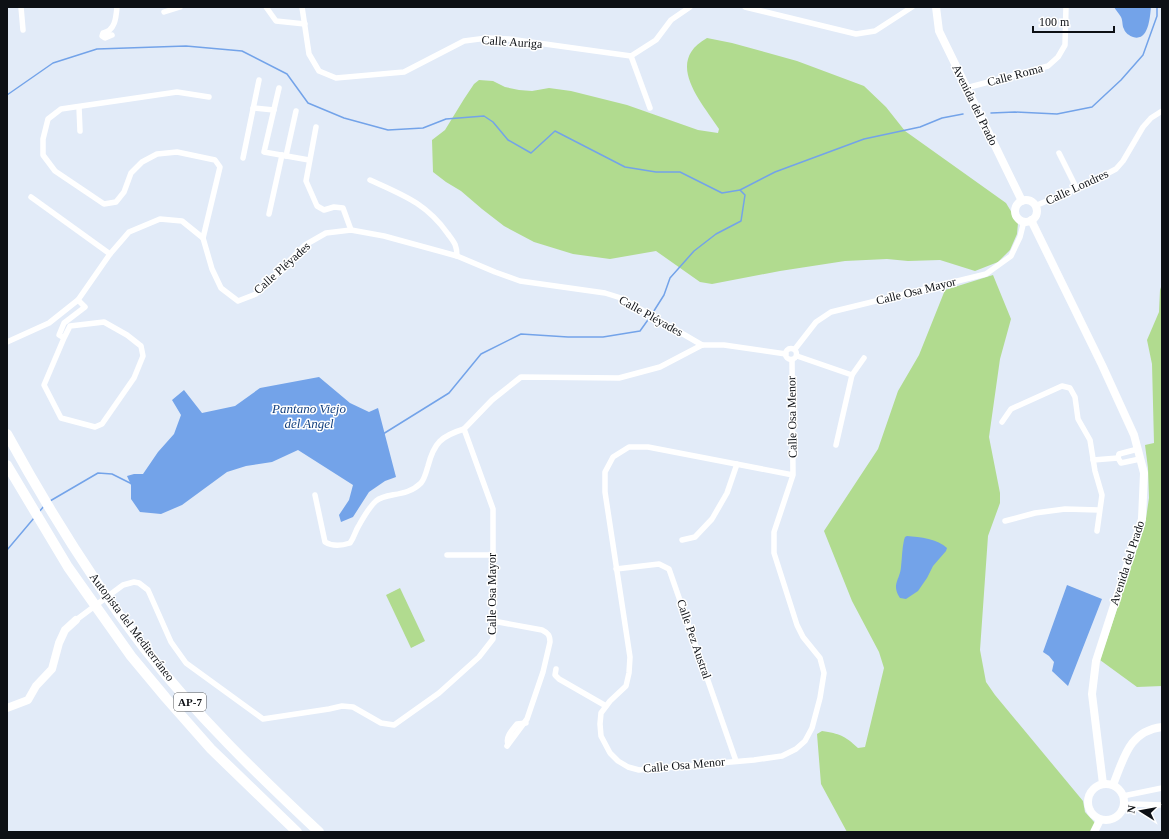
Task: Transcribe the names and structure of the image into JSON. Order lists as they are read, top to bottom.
{
  "streets": {
    "highway": ["Autopista del Mediterráneo", "AP-7"],
    "street": [
      "Calle Auriga",
      "Calle Roma",
      "Avenida del Prado",
      "Calle Londres",
      "Calle Pléyades",
      "Calle Osa Mayor",
      "Calle Osa Menor",
      "Calle Pez Austral"
    ]
  },
  "crossings": [
    ["Calle Roma", "Avenida del Prado"],
    ["Avenida del Prado", "Calle Londres"],
    ["Avenida del Prado", "Calle Osa Mayor"],
    ["Calle Londres", "Calle Osa Mayor"],
    ["Calle Osa Mayor", "Calle Osa Menor"],
    ["Calle Osa Menor", "Calle Pez Austral"]
  ],
  "water": ["Pantano Viejo del Angel"],
  "scale_bar": "100 m",
  "north": "left"
}
